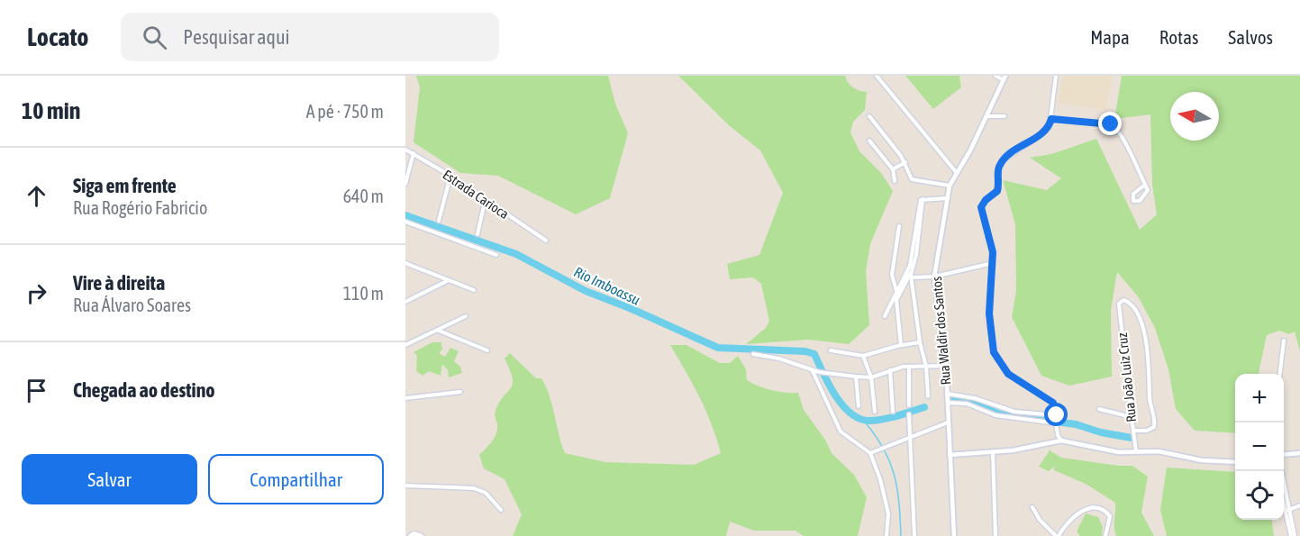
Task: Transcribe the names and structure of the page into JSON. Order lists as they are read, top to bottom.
{
  "streets": {
    "street": ["Estrada Carioca", "Rua Waldir dos Santos", "Rua João Luiz Cruz"]
  },
  "water": ["Rio Imboassu"],
  "north": "left",
  "page": {
    "header": "Locato",
    "search": "Pesquisar aqui",
    "nav": ["Mapa", "Rotas", "Salvos"],
    "heading": ["10 min", "A pé · 750 m"],
    "list": [
      ["Siga em frente", "Rua Rogério Fabricio", "640 m"],
      ["Vire à direita", "Rua Álvaro Soares", "110 m"],
      "Chegada ao destino"
    ],
    "map_buttons": ["+", "−"],
    "buttons": ["Salvar", "Compartilhar"]
  }
}
